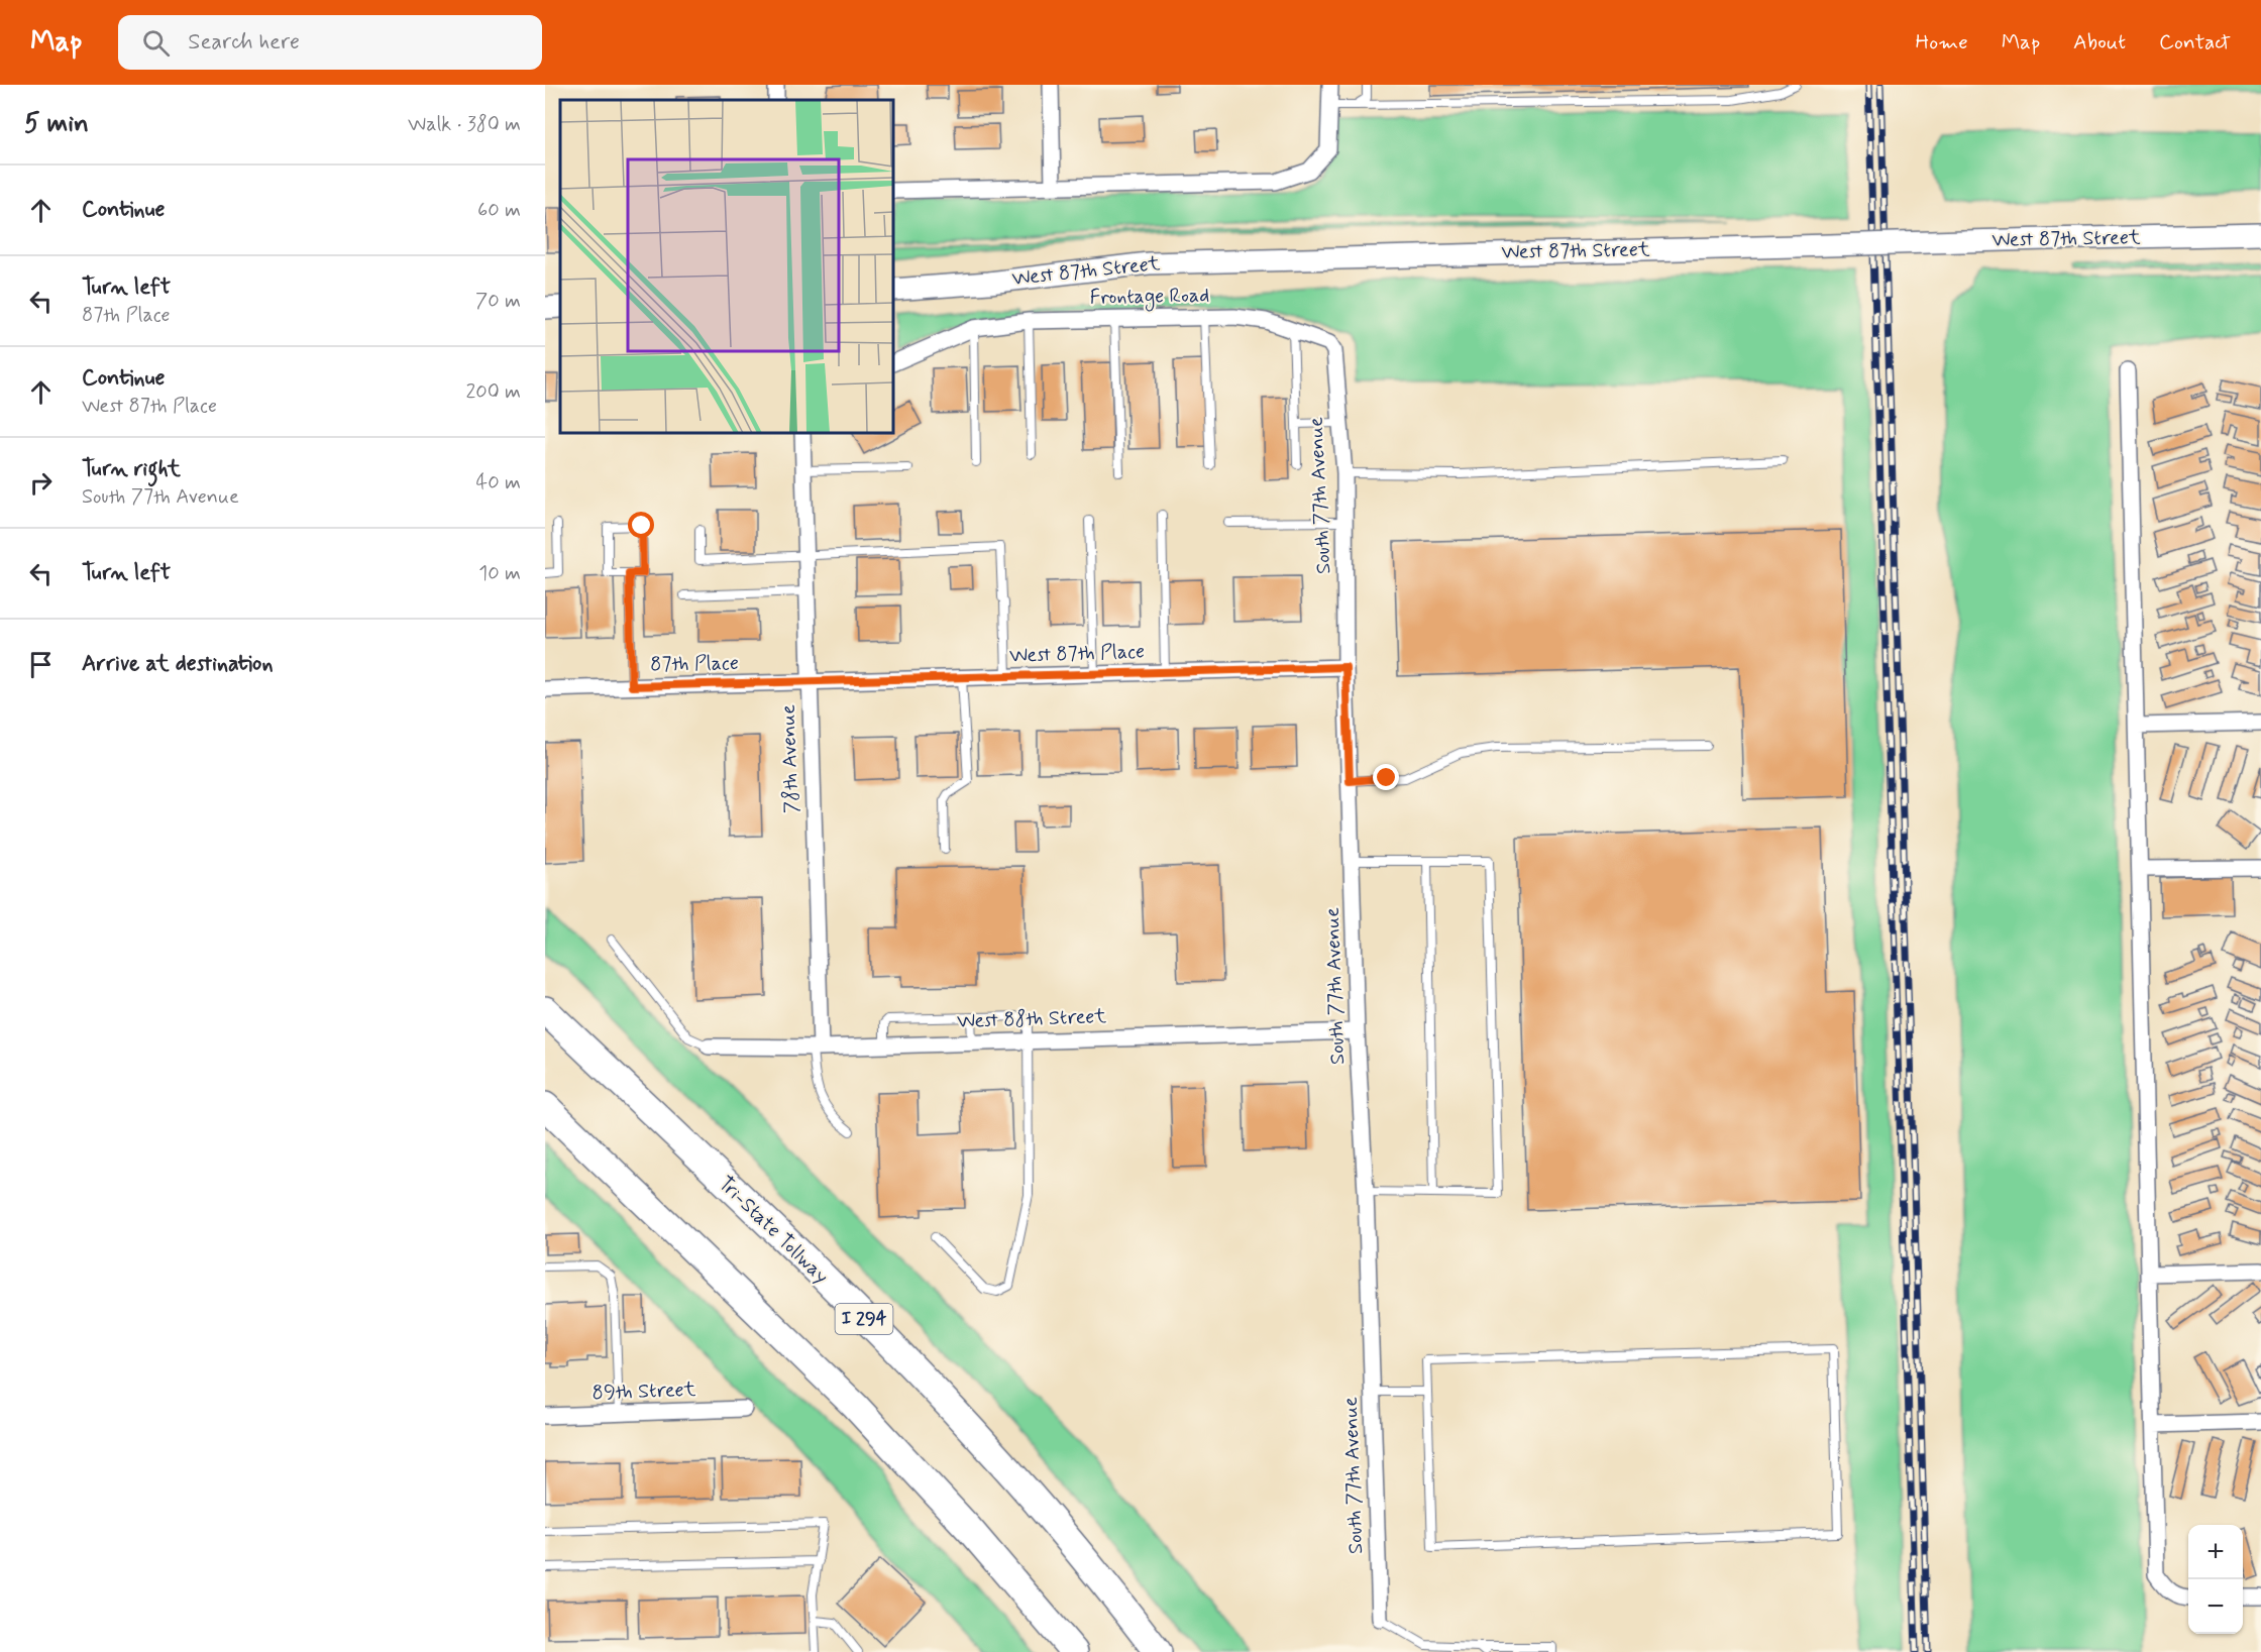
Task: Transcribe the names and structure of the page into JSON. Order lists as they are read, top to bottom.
{
  "streets": {
    "highway": ["Tri-State Tollway", "I 294"],
    "main road": ["West 87th Street"],
    "street": [
      "Frontage Road",
      "South 77th Avenue",
      "West 87th Place",
      "87th Place",
      "78th Avenue",
      "West 88th Street",
      "89th Street"
    ]
  },
  "crossings": [
    ["Frontage Road", "South 77th Avenue"],
    ["South 77th Avenue", "West 87th Place"],
    ["South 77th Avenue", "West 88th Street"],
    ["West 87th Place", "87th Place"],
    ["West 87th Place", "78th Avenue"],
    ["87th Place", "78th Avenue"],
    ["78th Avenue", "West 88th Street"]
  ],
  "page": {
    "header": "Map",
    "search": "Search here",
    "nav": [
      "Home",
      "Map",
      "About",
      "Contact"
    ],
    "heading": ["5 min", "Walk · 380 m"],
    "list": [
      ["Continue", "60 m"],
      ["Turn left", "87th Place", "70 m"],
      ["Continue", "West 87th Place", "200 m"],
      ["Turn right", "South 77th Avenue", "40 m"],
      ["Turn left", "10 m"],
      "Arrive at destination"
    ],
    "map_buttons": ["+", "−"]
  }
}
